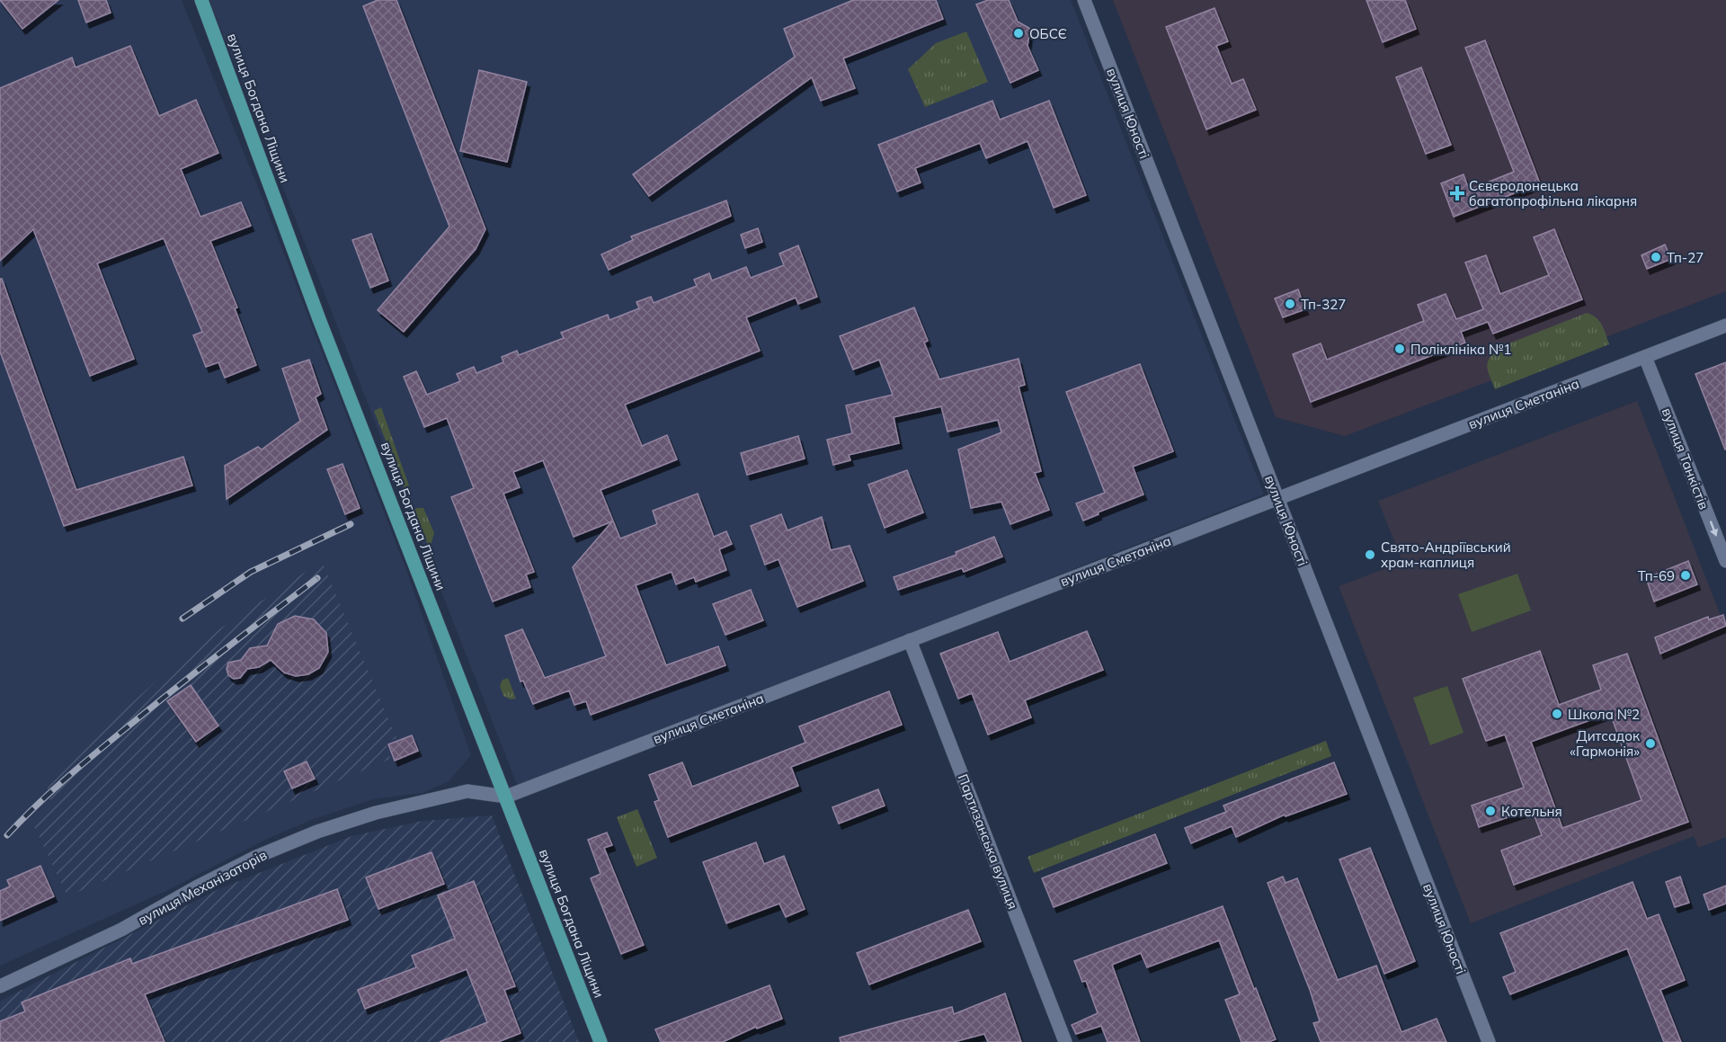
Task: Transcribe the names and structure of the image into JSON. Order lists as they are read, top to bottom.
{
  "streets": {
    "main road": ["вулиця Богдана Ліщини"],
    "street": [
      "вулиця Юності",
      "вулиця Сметаніна",
      "вулиця Танкістів",
      "Партизанська вулиця",
      "вулиця Механізаторів"
    ]
  },
  "crossings": [
    ["вулиця Богдана Ліщини", "вулиця Сметаніна"],
    ["вулиця Богдана Ліщини", "вулиця Механізаторів"],
    ["вулиця Юності", "вулиця Сметаніна"],
    ["вулиця Сметаніна", "вулиця Танкістів"],
    ["вулиця Сметаніна", "Партизанська вулиця"],
    ["вулиця Сметаніна", "вулиця Механізаторів"]
  ],
  "one_way": ["вулиця Танкістів"],
  "places": {
    "other": [
      "ОБСЄ",
      "Тп-27",
      "Тп-327",
      "Поліклініка №1",
      "Свято-Андріївський храм-каплиця",
      "Тп-69",
      "Школа №2",
      "Дитсадок «Гармонія»",
      "Котельня"
    ],
    "health": ["Сєвєродонецька багатопрофільна лікарня"]
  }
}
